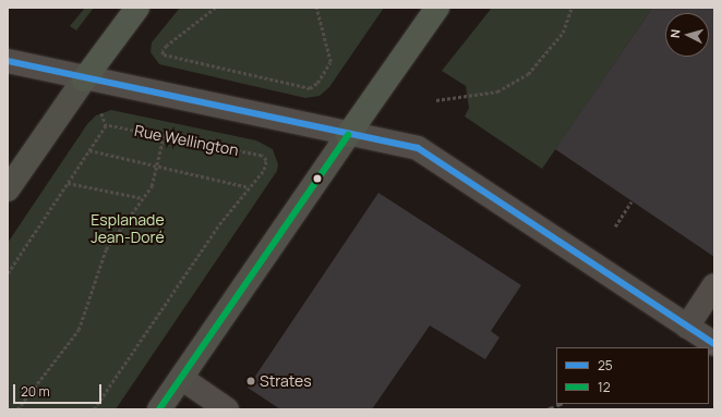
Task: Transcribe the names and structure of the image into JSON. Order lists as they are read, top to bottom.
{
  "streets": {
    "path": ["Rue Wellington"]
  },
  "parks": ["Esplanade Jean-Doré"],
  "places": ["Strates"],
  "lines": ["transit line 25", "transit line 12"],
  "legend": ["25", "12"],
  "scale_bar": "20 m",
  "north": "left"
}
